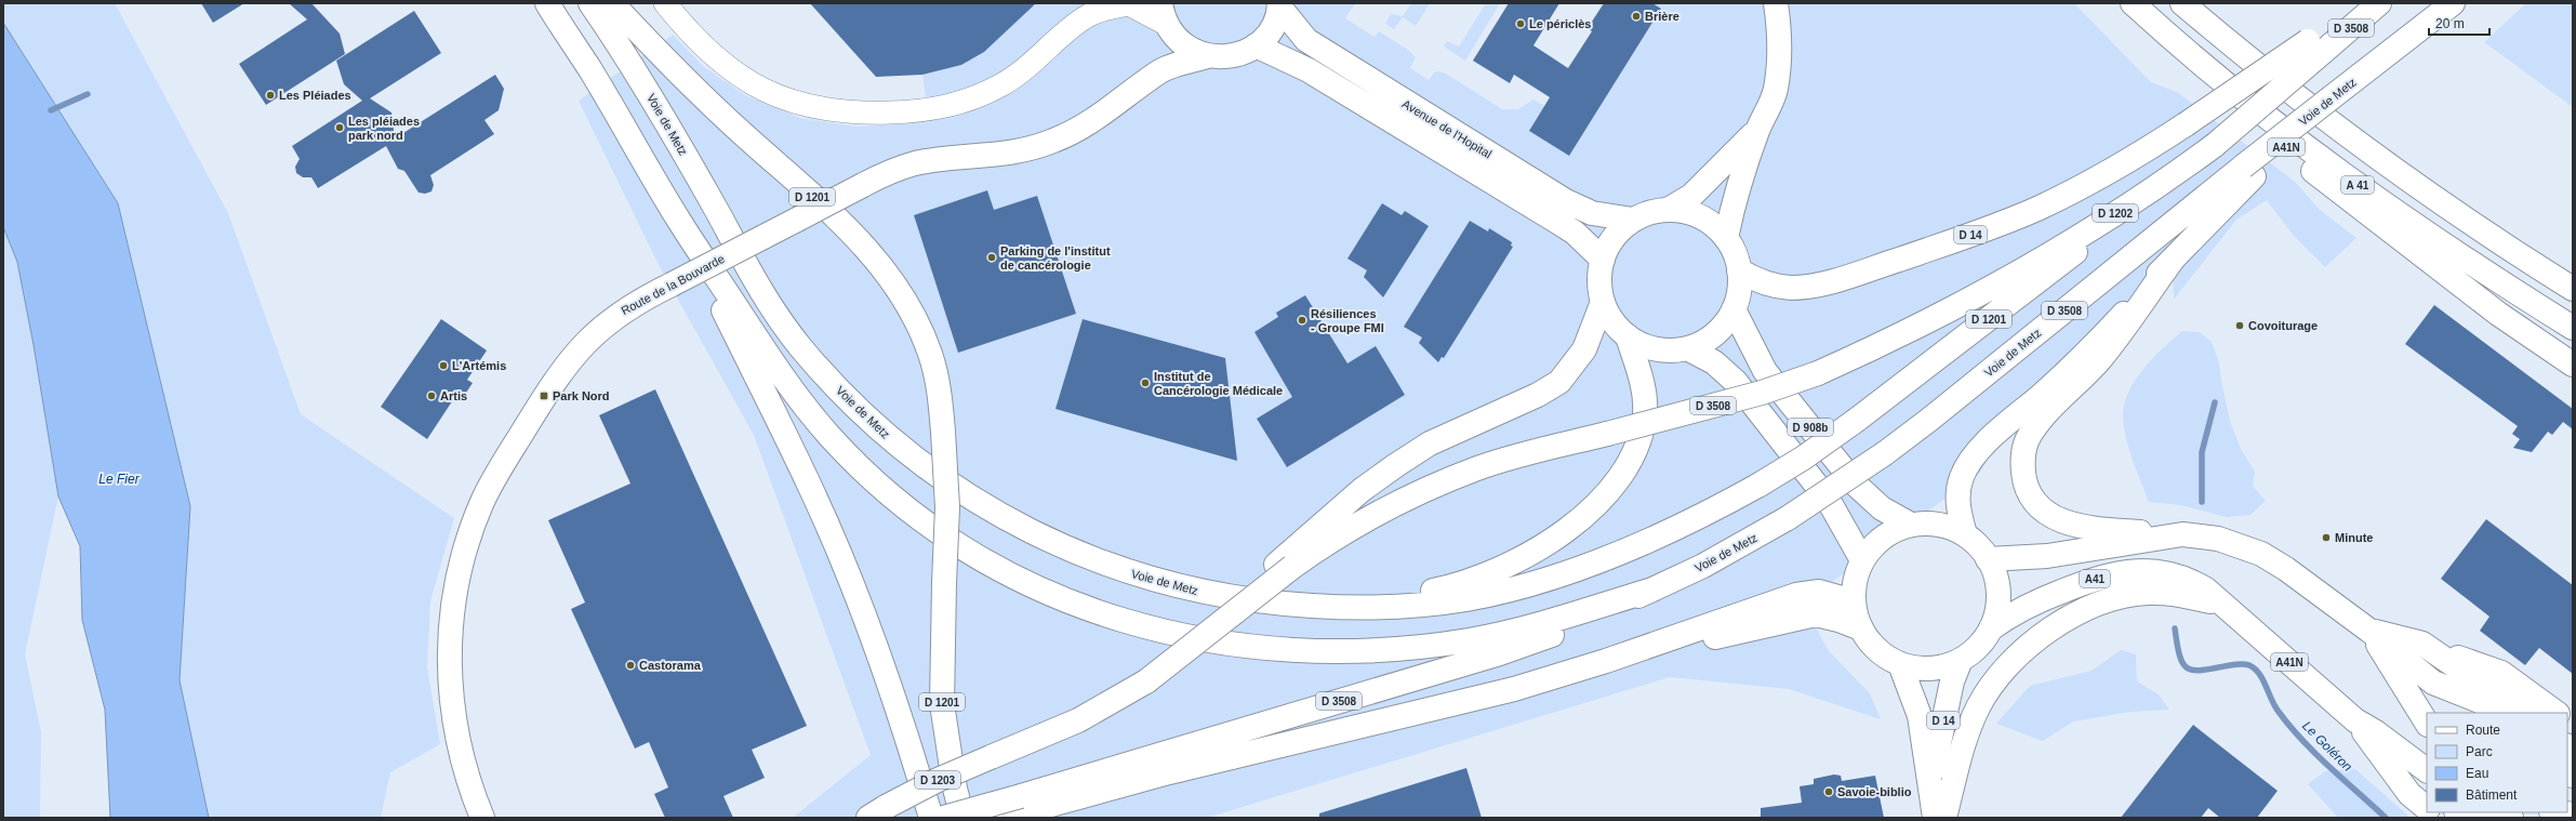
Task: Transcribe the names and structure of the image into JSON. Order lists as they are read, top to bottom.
{
  "streets": {
    "main road": [
      "D 3508",
      "Voie de Metz",
      "Avenue de l'Hopital",
      "A41N",
      "A 41",
      "D 1201",
      "D 1202",
      "D 14",
      "Route de la Bouvarde",
      "D 908b",
      "A41",
      "D 1203"
    ]
  },
  "crossings": [
    ["D 3508", "Voie de Metz"],
    ["D 3508", "D 1201"],
    ["D 3508", "D 1202"],
    ["D 3508", "D 14"],
    ["D 3508", "D 1203"],
    ["Voie de Metz", "D 1201"],
    ["Avenue de l'Hopital", "D 14"],
    ["Avenue de l'Hopital", "D 908b"],
    ["A41N", "A 41"],
    ["A41N", "A41"],
    ["D 1201", "D 1202"],
    ["D 14", "D 908b"],
    ["D 14", "A41"],
    ["D 908b", "A41"]
  ],
  "water": ["Le Fier", "Le Goléron"],
  "places": {
    "other": [
      "Brière",
      "Le périclès",
      "Les Pléiades",
      "Les pléiades park nord",
      "Parking de l'institut de cancérologie",
      "Résiliences - Groupe FMI",
      "Covoiturage",
      "L'Artémis",
      "Institut de Cancérologie Médicale",
      "Artis",
      "Minute",
      "Castorama",
      "Savoie-biblio"
    ],
    "transit": ["Park Nord"]
  },
  "legend": [
    "Route",
    "Parc",
    "Eau",
    "Bâtiment"
  ],
  "scale_bar": "20 m"
}
